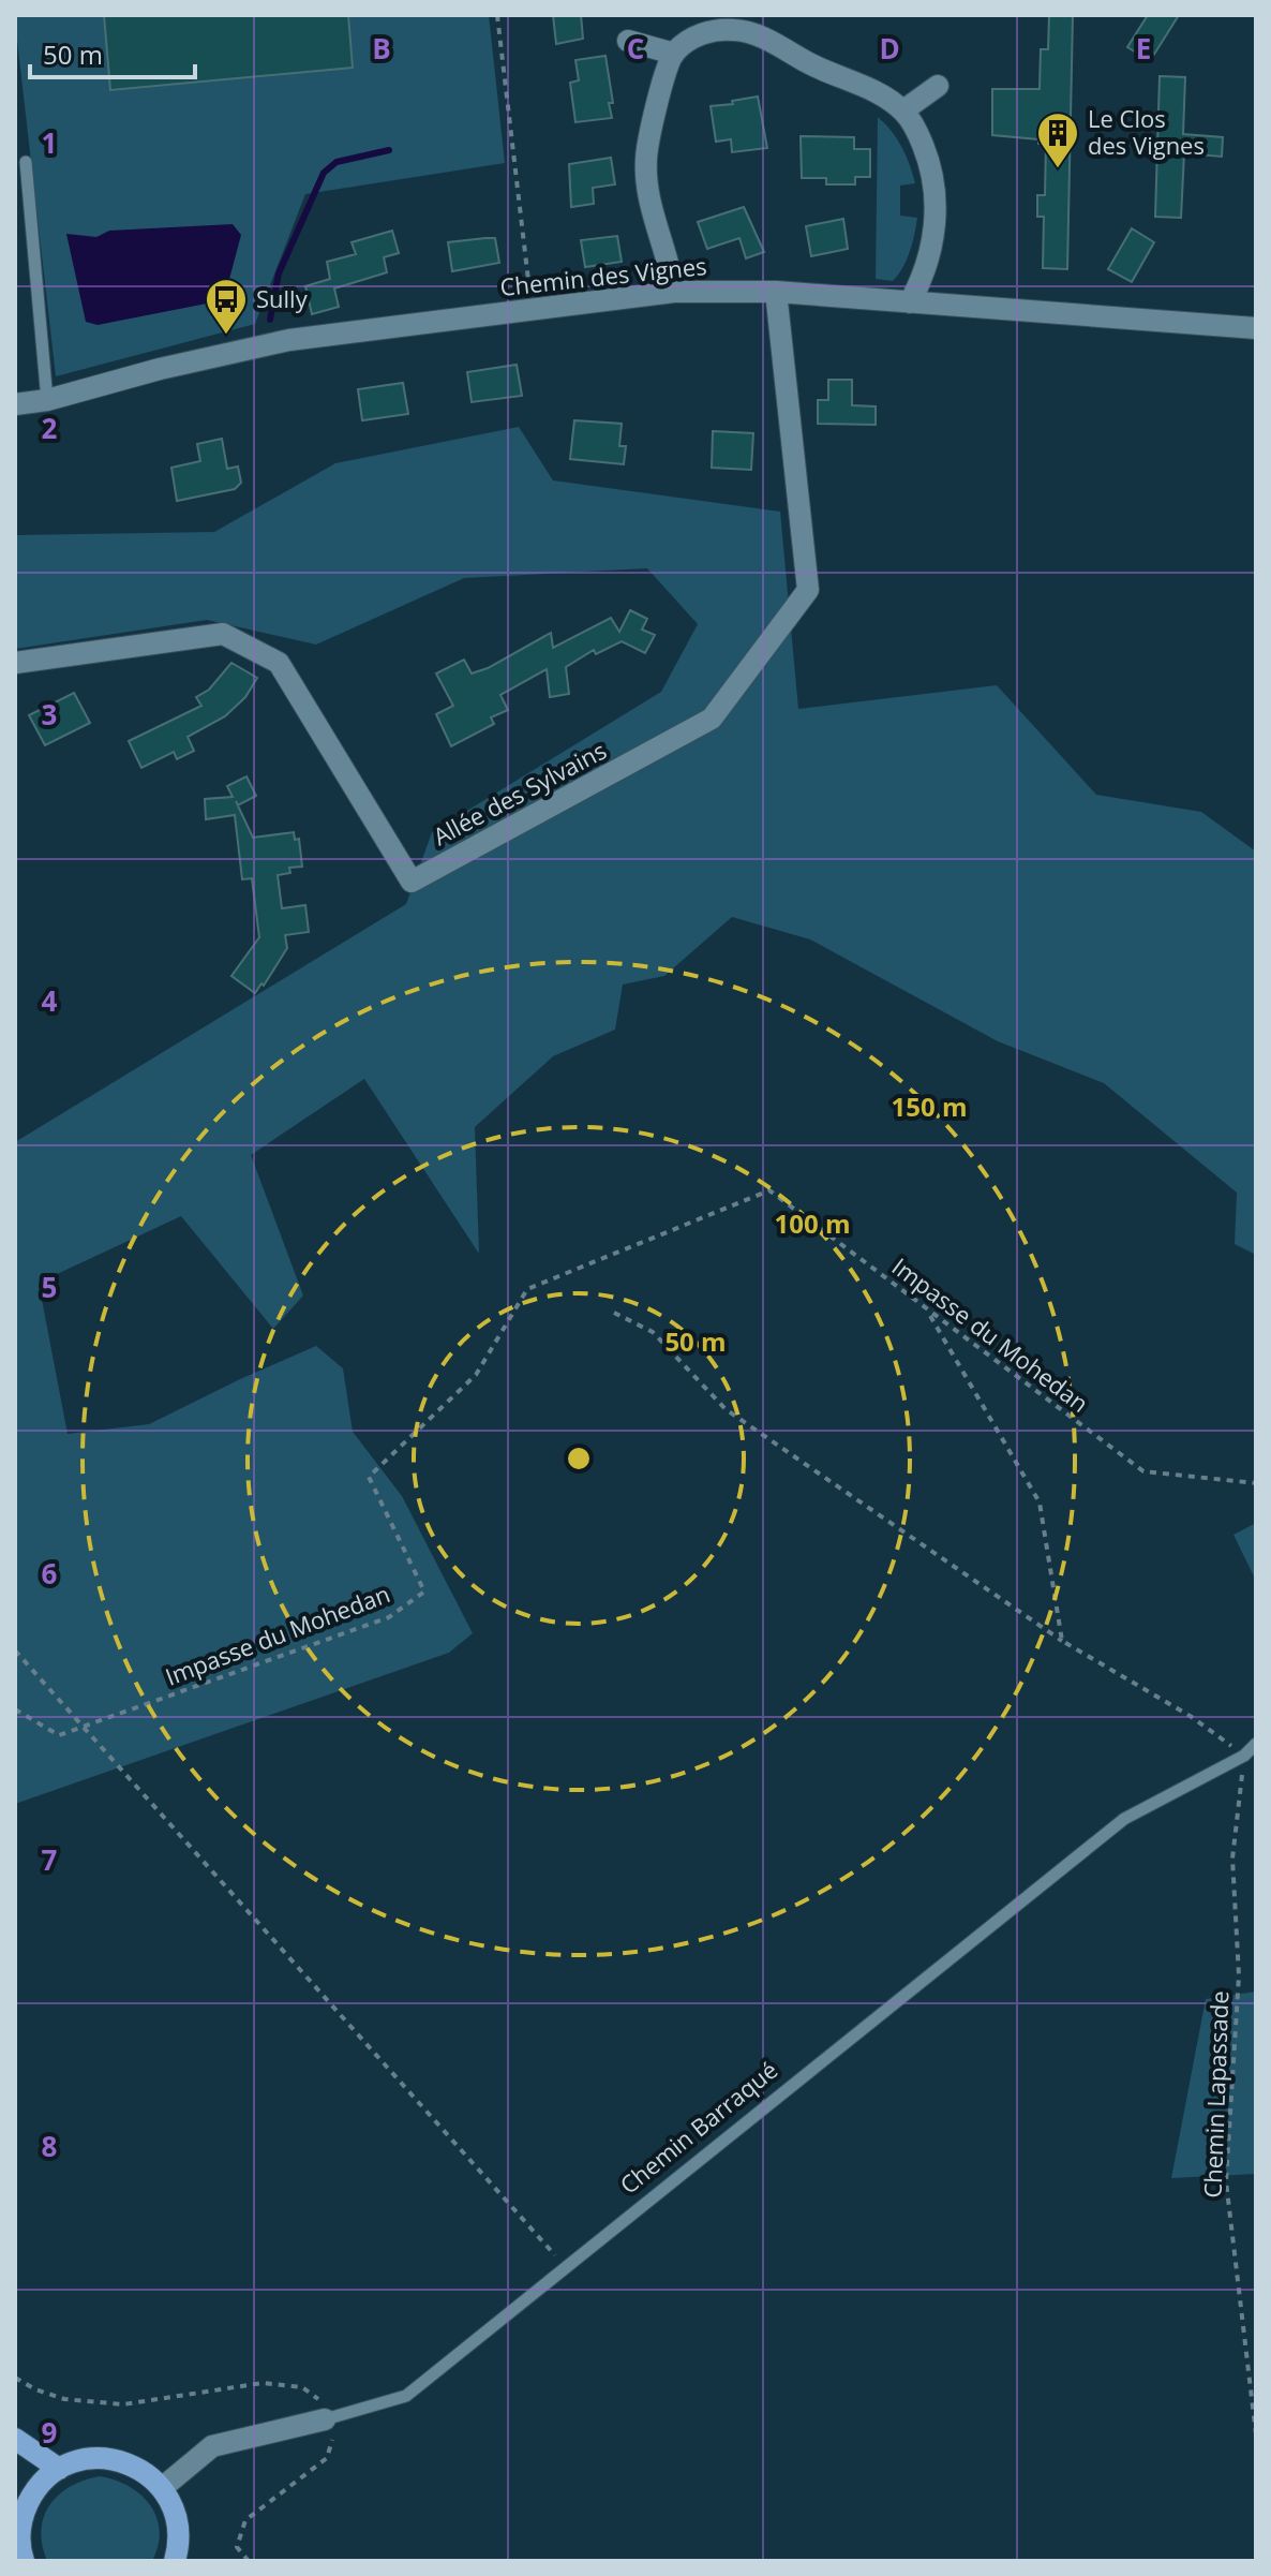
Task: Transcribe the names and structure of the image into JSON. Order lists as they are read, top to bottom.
{
  "streets": {
    "street": ["Chemin des Vignes", "Allée des Sylvains", "Chemin Barraqué"],
    "path": ["Impasse du Mohedan", "Chemin Lapassade"]
  },
  "crossings": [
    ["Chemin des Vignes", "Allée des Sylvains"],
    ["Chemin Lapassade", "Chemin Barraqué"]
  ],
  "places": {
    "building": ["Le Clos des Vignes"],
    "bus stop": ["Sully"]
  },
  "scale_bar": "50 m",
  "grid": {
    "columns": [
      "B",
      "C",
      "D",
      "E"
    ],
    "rows": [
      "1",
      "2",
      "3",
      "4",
      "5",
      "6",
      "7",
      "8",
      "9"
    ]
  },
  "rings": ["150 m", "100 m", "50 m"]
}
